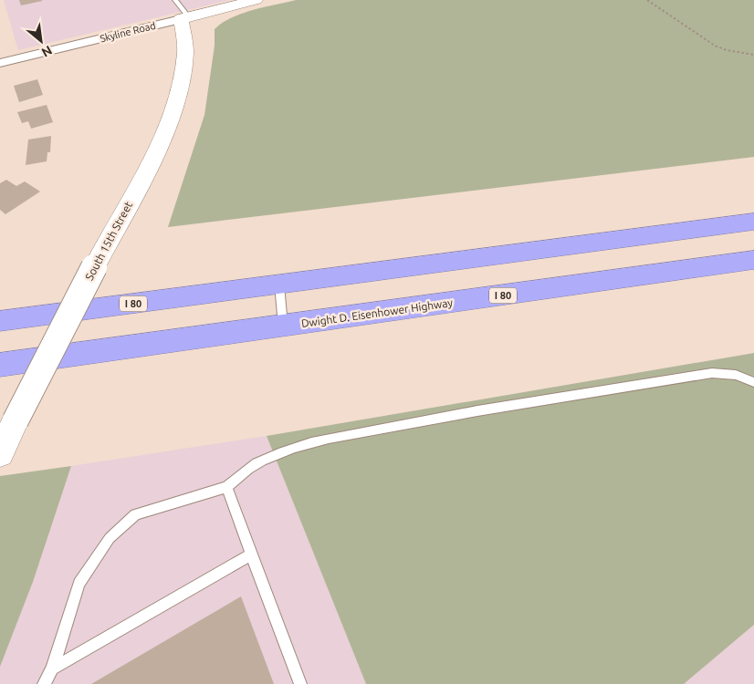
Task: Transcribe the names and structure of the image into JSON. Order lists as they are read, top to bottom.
{
  "streets": {
    "highway": ["I 80", "Dwight D. Eisenhower Highway"],
    "main road": ["Skyline Road", "South 15th Street"]
  },
  "crossings": [
    ["Skyline Road", "South 15th Street"]
  ],
  "north": "bottom right"
}
